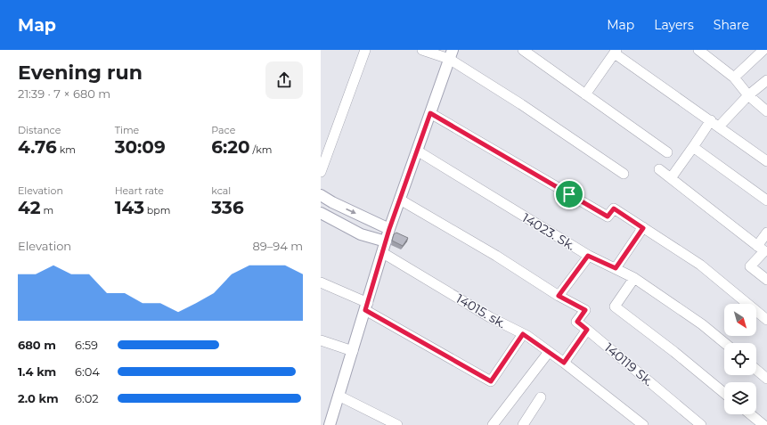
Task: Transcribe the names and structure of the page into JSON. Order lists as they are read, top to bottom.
{
  "streets": {
    "street": ["14023. Sk.", "14015. sk.", "140119 Sk."]
  },
  "north": "bottom right",
  "page": {
    "header": "Map",
    "nav": ["Map", "Layers", "Share"],
    "heading": ["Evening run", "21:39 · 7 × 680 m"],
    "stats": [
      ["Distance", "4.76 km"],
      ["Time", "30:09"],
      ["Pace", "6:20 /km"],
      ["Elevation", "42 m"],
      ["Heart rate", "143 bpm"],
      ["kcal", "336"]
    ],
    "chart": ["Elevation", "89–94 m"],
    "list": [
      {
        "name": "680 m",
        "note": "6:59"
      },
      {
        "name": "1.4 km",
        "note": "6:04"
      },
      {
        "name": "2.0 km",
        "note": "6:02"
      }
    ]
  }
}
